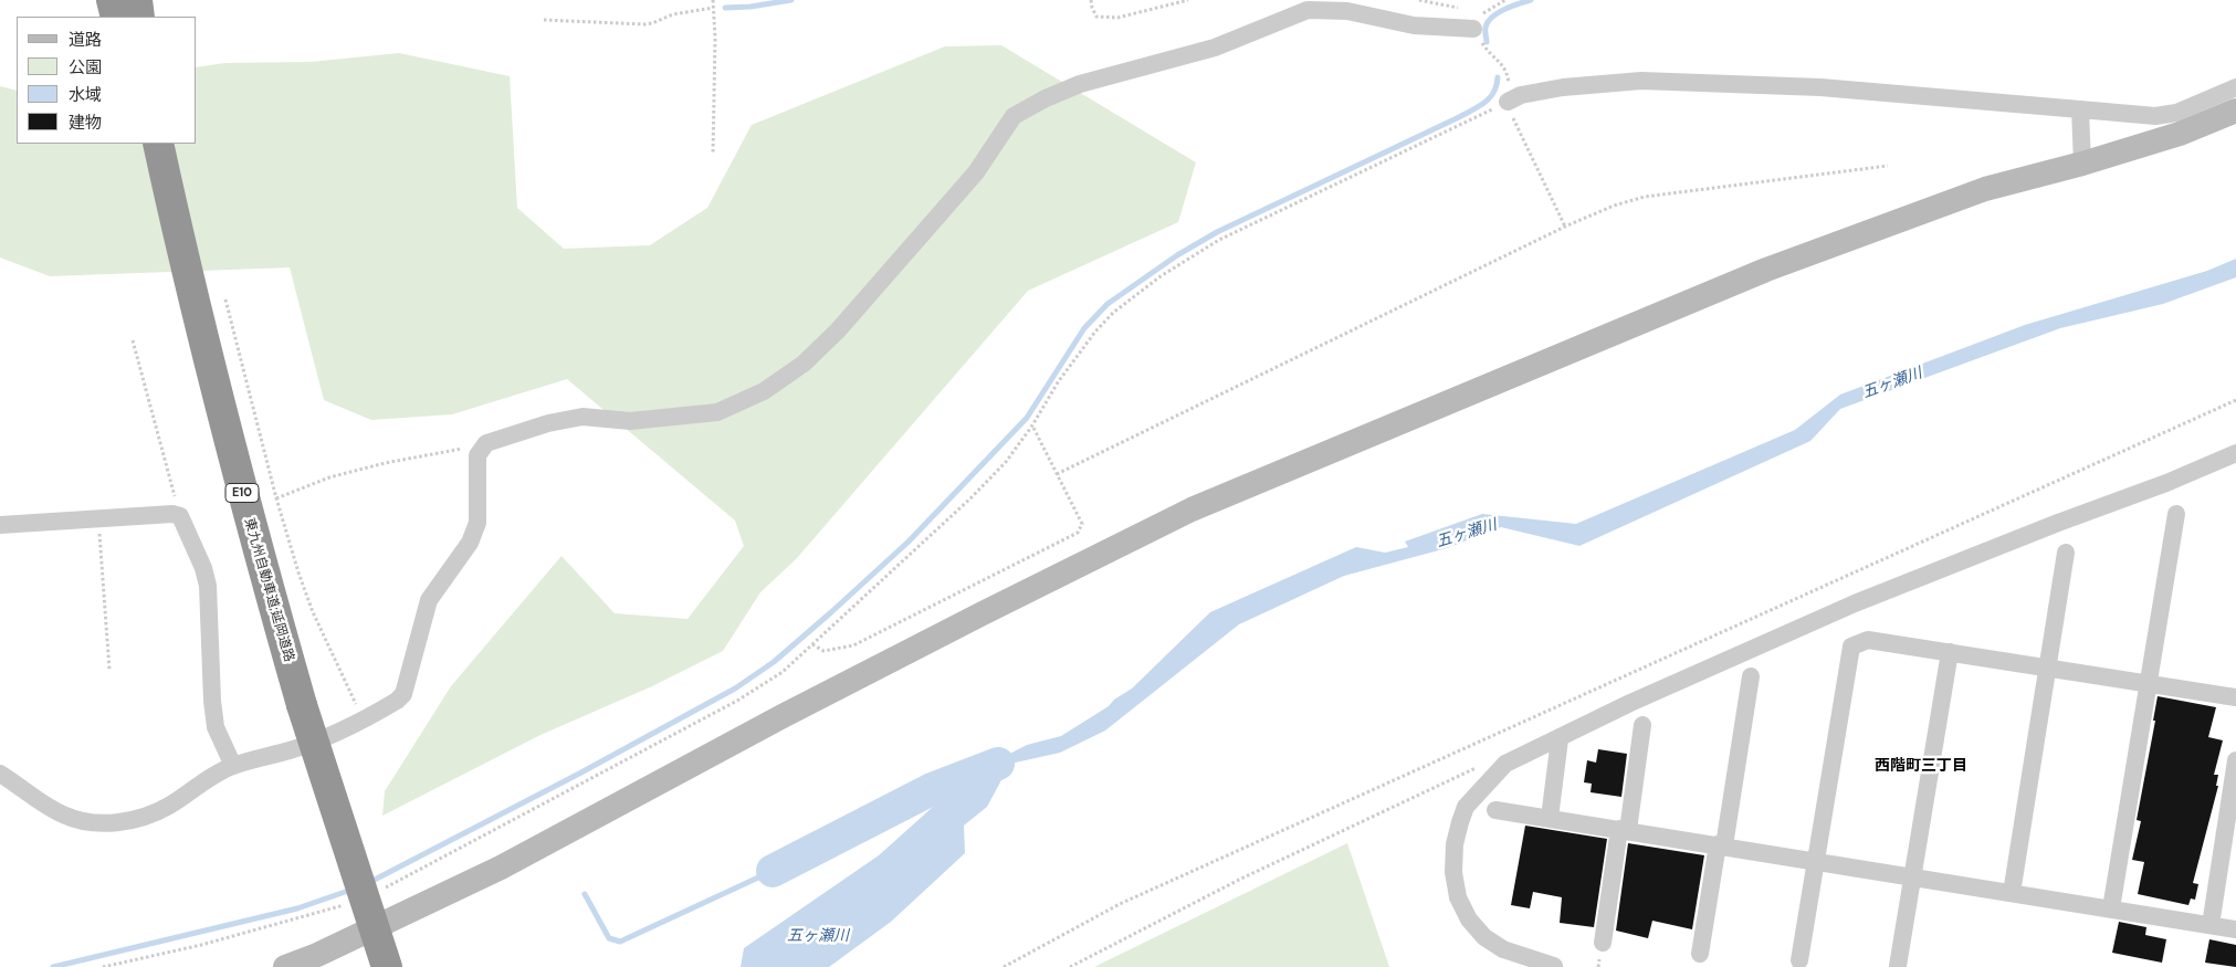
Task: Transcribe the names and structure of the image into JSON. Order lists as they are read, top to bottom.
{
  "streets": {
    "highway": ["E10", "東九州自動車道;延岡道路"]
  },
  "districts": ["西階町三丁目"],
  "water": ["五ヶ瀬川"],
  "legend": [
    "道路",
    "公園",
    "水域",
    "建物"
  ]
}
